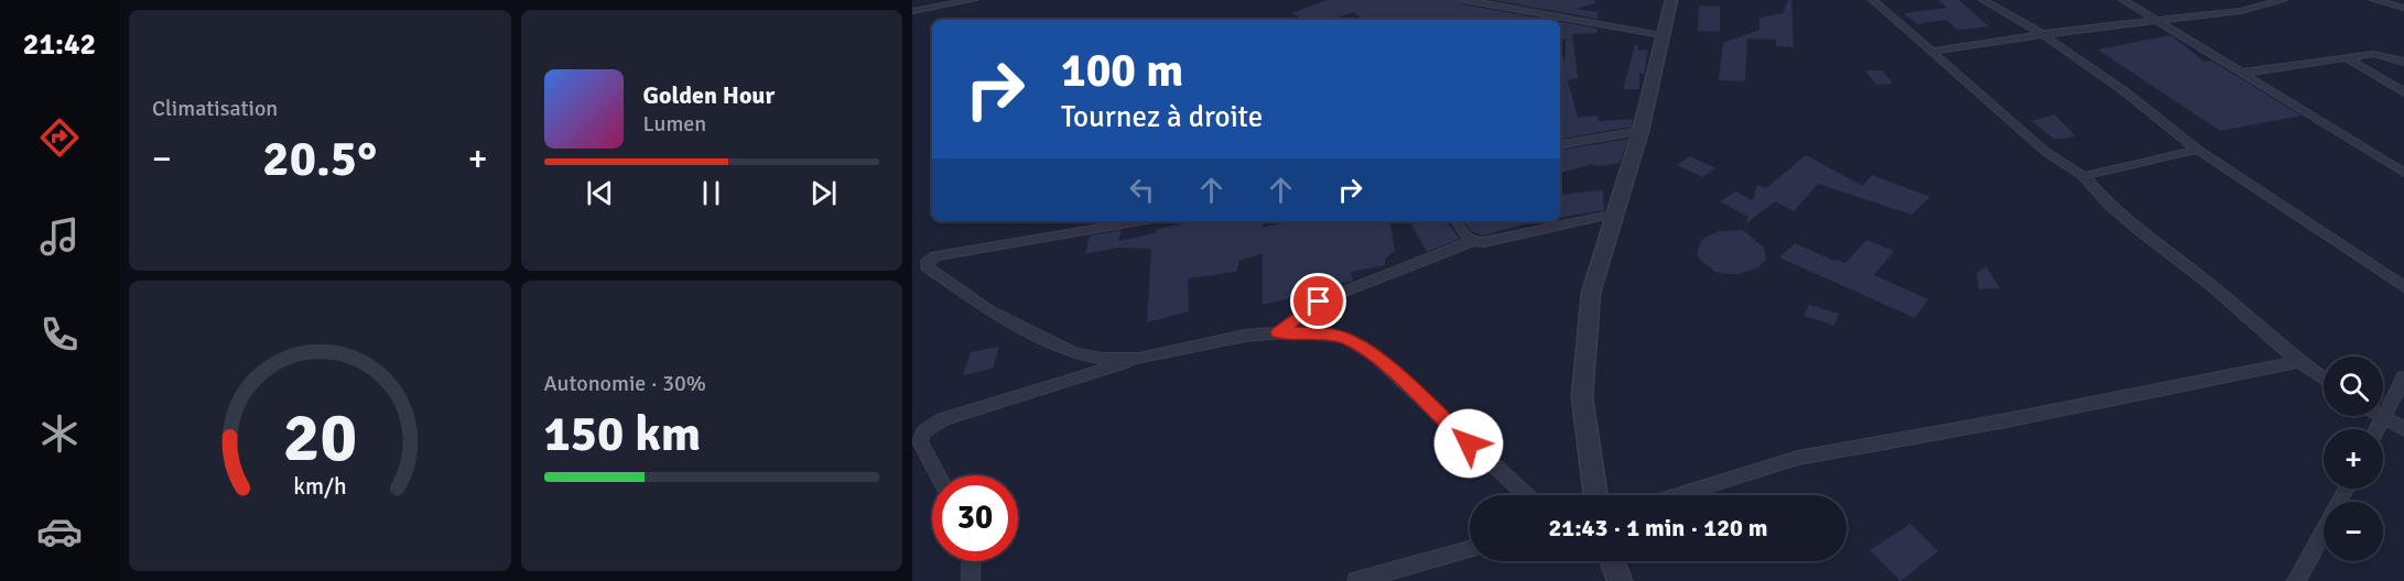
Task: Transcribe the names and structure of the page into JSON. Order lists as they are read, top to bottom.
{
  "page": {
    "tabs": "21:42",
    "tile": [
      "Climatisation",
      ["Autonomie · 30%", "150 km"]
    ],
    "turn": ["100 m", "Tournez à droite"],
    "song": ["Golden Hour", "Lumen"],
    "heat": ["−", "20.5°", "+"],
    "map_buttons": ["+", "−"],
    "limit": "30",
    "trip": "21:43 · 1 min · 120 m",
    "gauge": ["20", "km/h"]
  }
}
